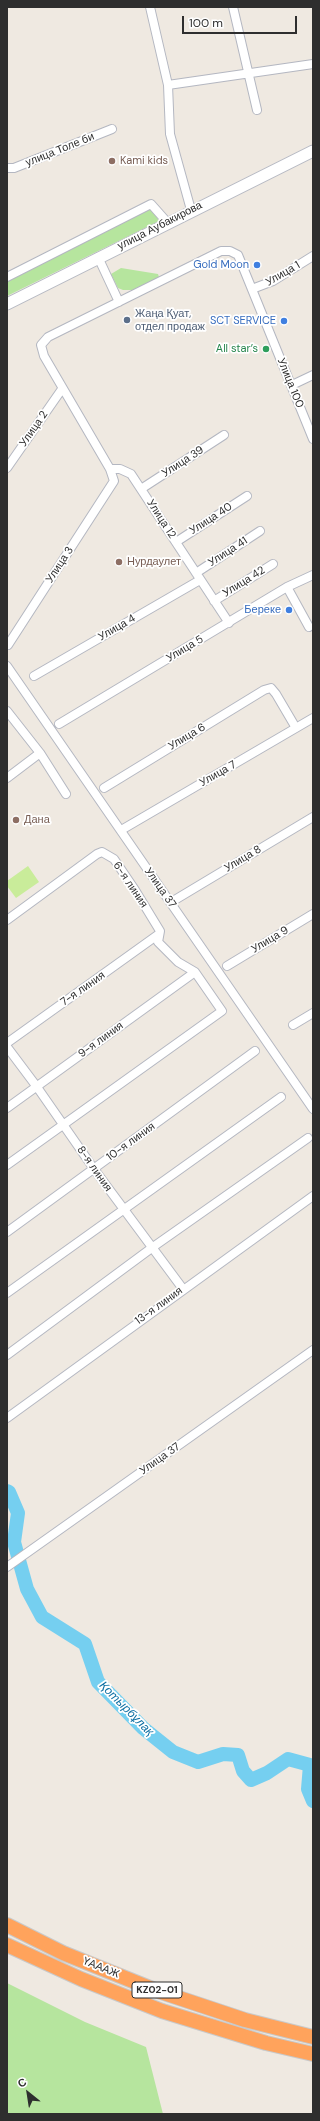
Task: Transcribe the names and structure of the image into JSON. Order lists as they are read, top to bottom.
{
  "streets": {
    "highway": ["ҮАААЖ", "KZ02-01"],
    "main road": ["улица Аубакирова"],
    "street": [
      "улица Толе би",
      "Улица 1",
      "Улица 100",
      "Улица 2",
      "Улица 39",
      "Улица 12",
      "Улица 40",
      "Улица 41",
      "Улица 3",
      "Улица 42",
      "Улица 4",
      "Улица 5",
      "Улица 6",
      "Улица 7",
      "Улица 8",
      "6-я линия",
      "Улица 37",
      "Улица 9",
      "7-я линия",
      "9-я линия",
      "10-я линия",
      "8-я линия",
      "13-я линия"
    ]
  },
  "crossings": [
    ["Улица 1", "Улица 100"],
    ["Улица 39", "Улица 12"],
    ["Улица 12", "Улица 40"],
    ["Улица 12", "Улица 41"],
    ["Улица 12", "Улица 3"],
    ["Улица 12", "Улица 42"],
    ["Улица 12", "Улица 4"],
    ["Улица 12", "Улица 5"],
    ["Улица 6", "Улица 7"],
    ["6-я линия", "7-я линия"],
    ["6-я линия", "9-я линия"],
    ["6-я линия", "8-я линия"],
    ["9-я линия", "8-я линия"],
    ["10-я линия", "8-я линия"],
    ["8-я линия", "13-я линия"]
  ],
  "water": ["Қотырбұлақ"],
  "places": [
    "Kami kids",
    "Gold Moon",
    "Жаңа Қуат, отдел продаж",
    "SCT SERVICE",
    "All star’s",
    "Нурдаулет",
    "Береке",
    "Дана"
  ],
  "scale_bar": "100 m",
  "north": "top left"
}
